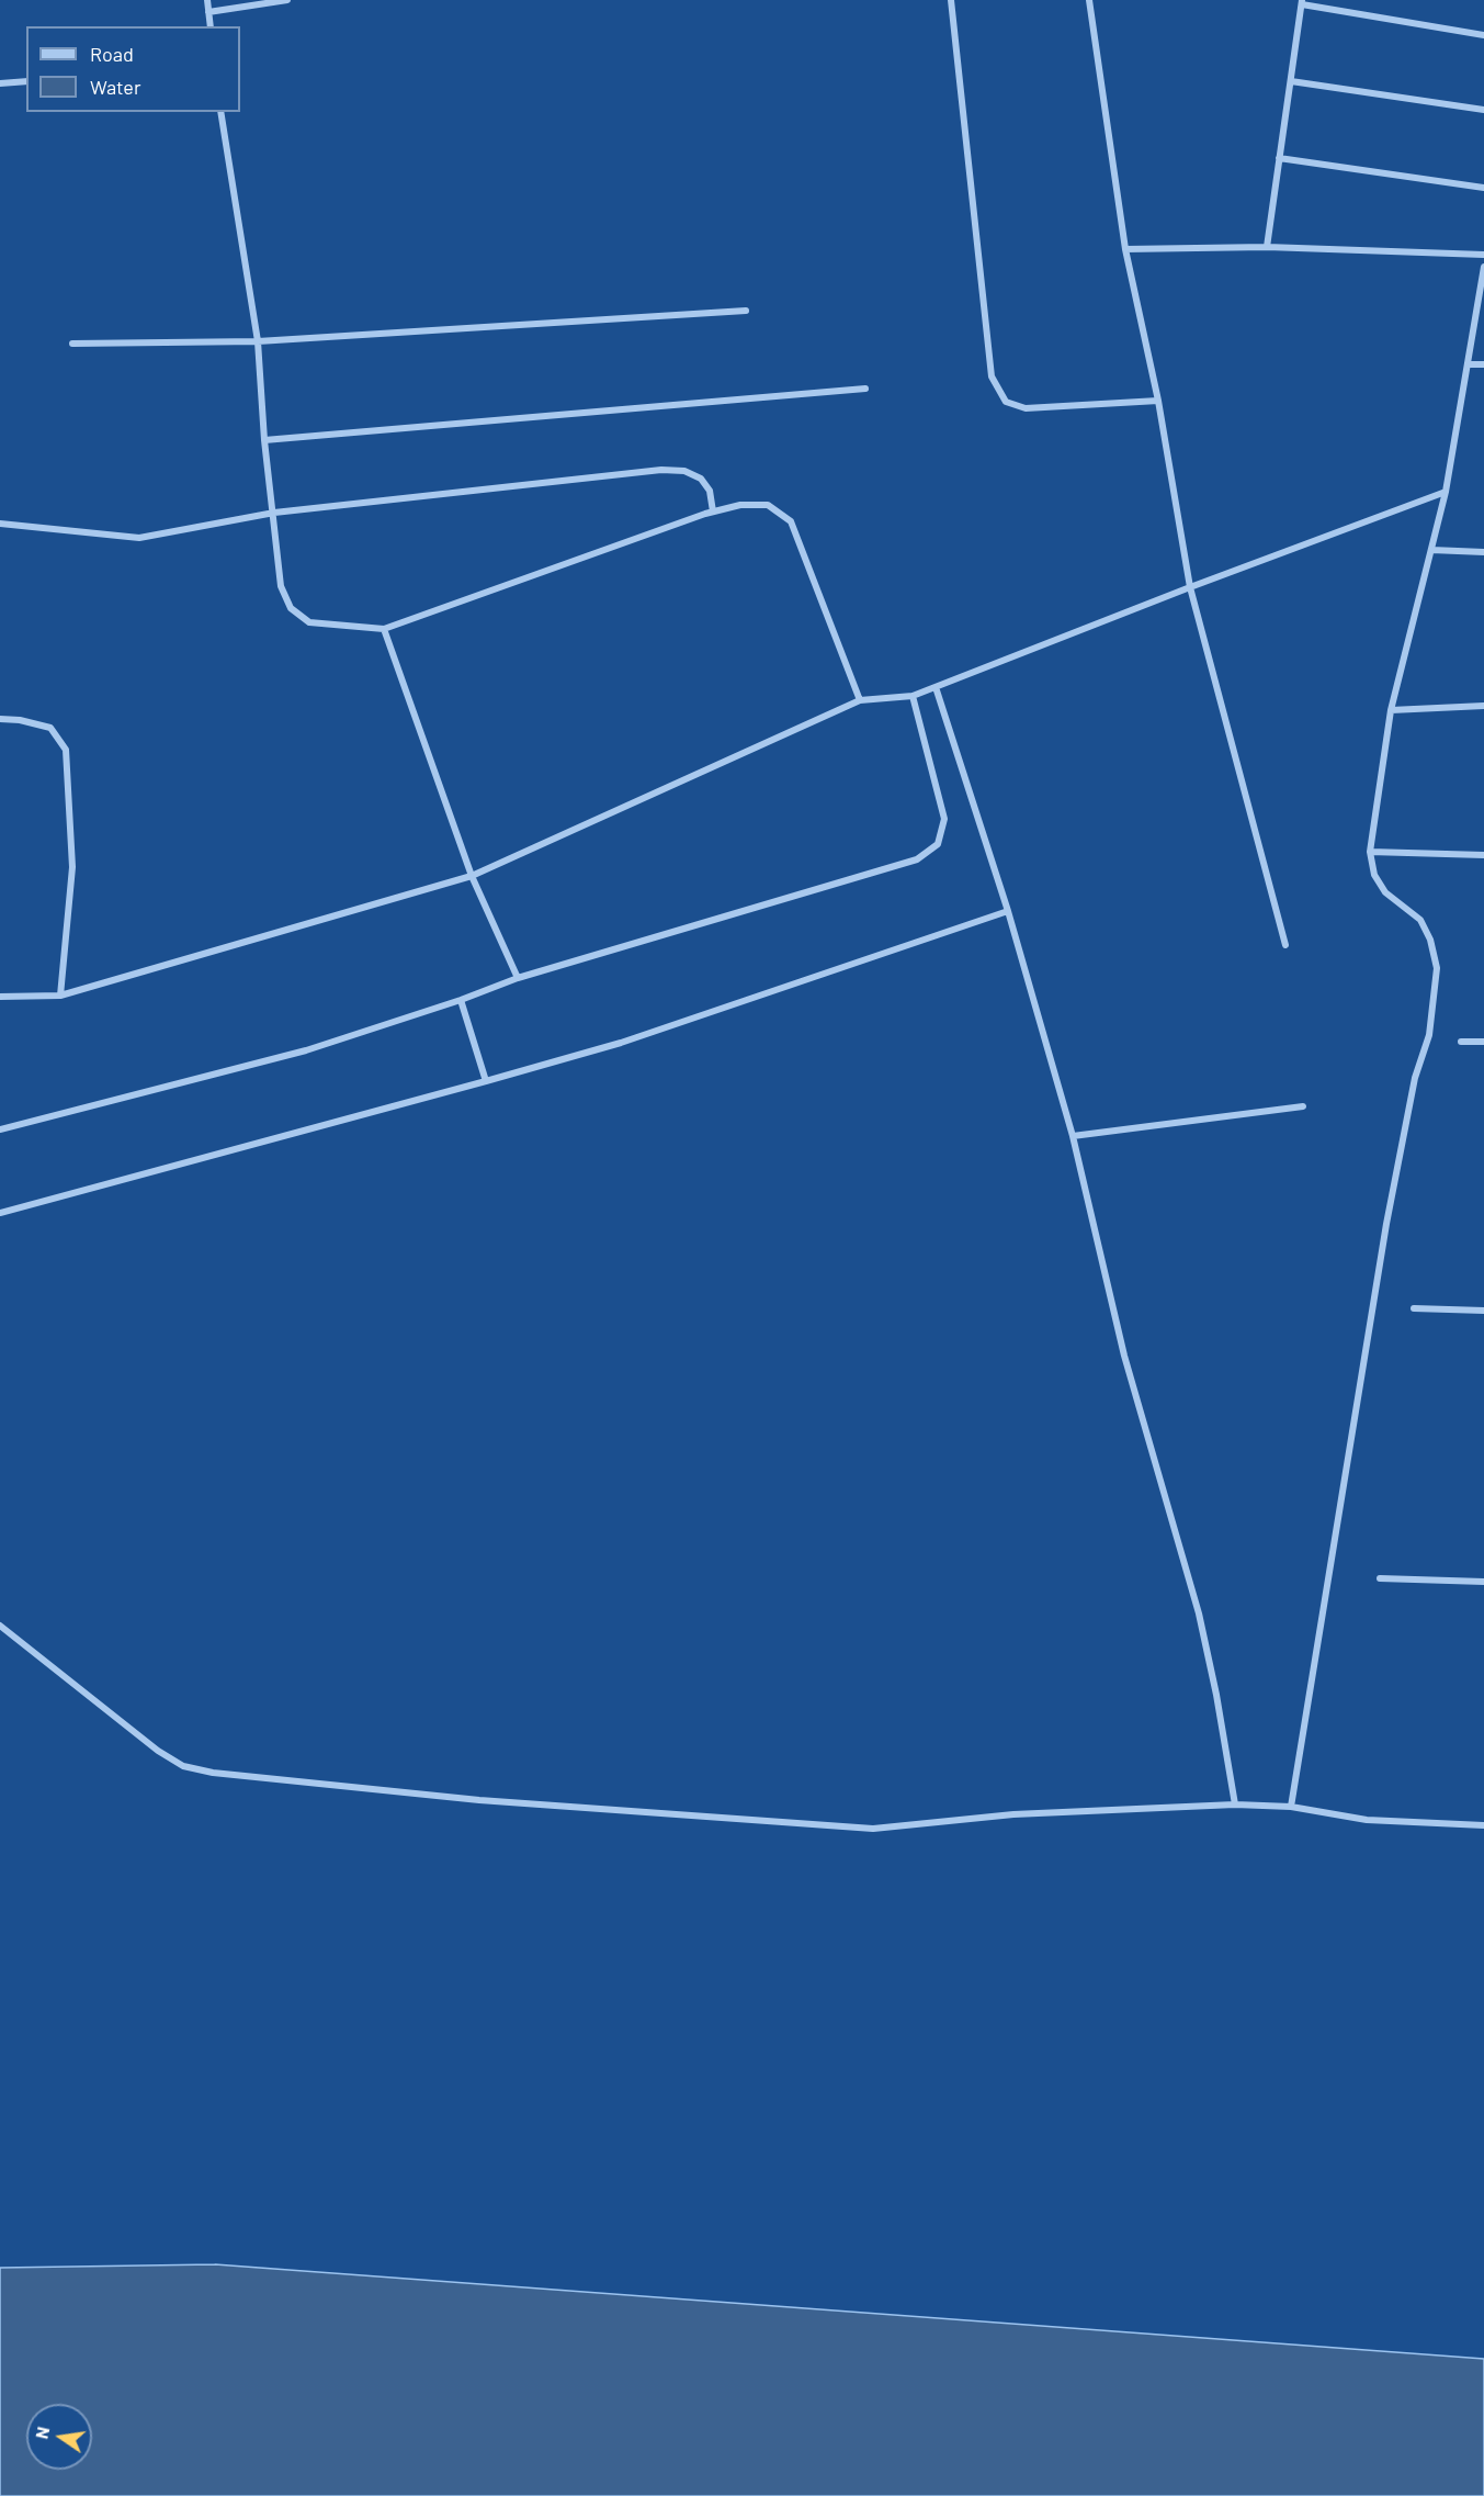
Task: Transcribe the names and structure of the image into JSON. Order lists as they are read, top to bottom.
{
  "legend": ["Road", "Water"],
  "north": "left"
}
